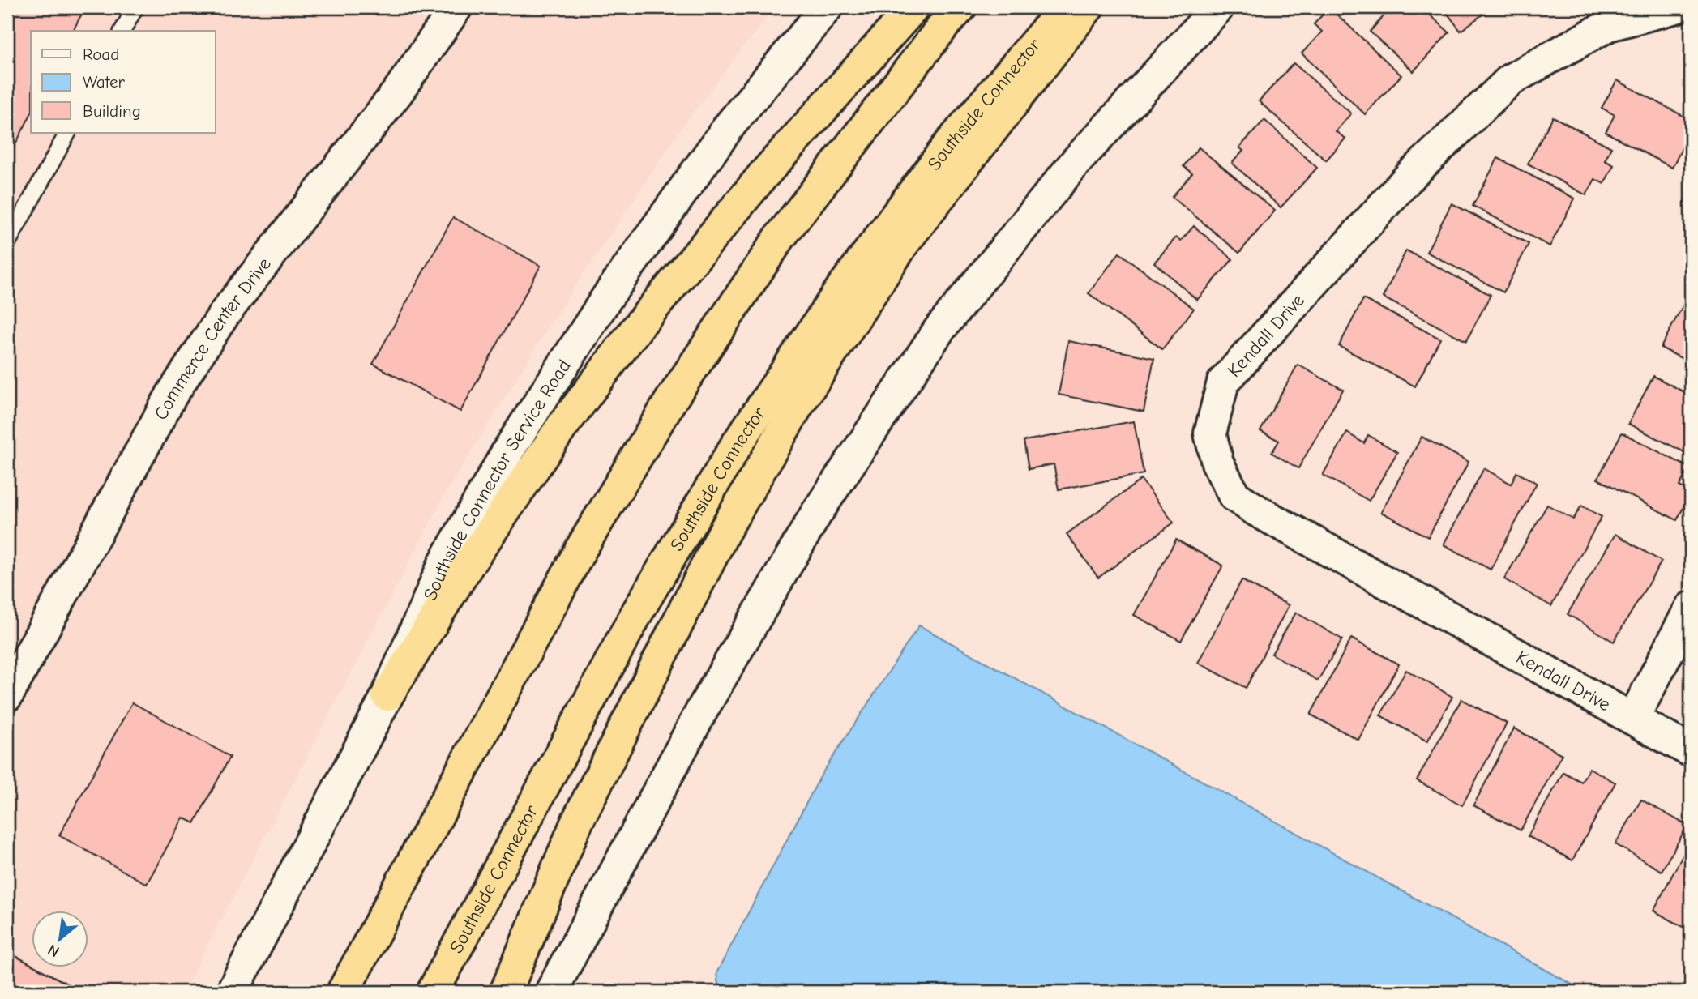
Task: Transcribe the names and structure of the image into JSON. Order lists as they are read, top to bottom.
{
  "streets": {
    "highway": ["Southside Connector"],
    "street": ["Kendall Drive", "Commerce Center Drive", "Southside Connector Service Road"]
  },
  "legend": ["Road", "Water", "Building"],
  "north": "bottom left"
}
